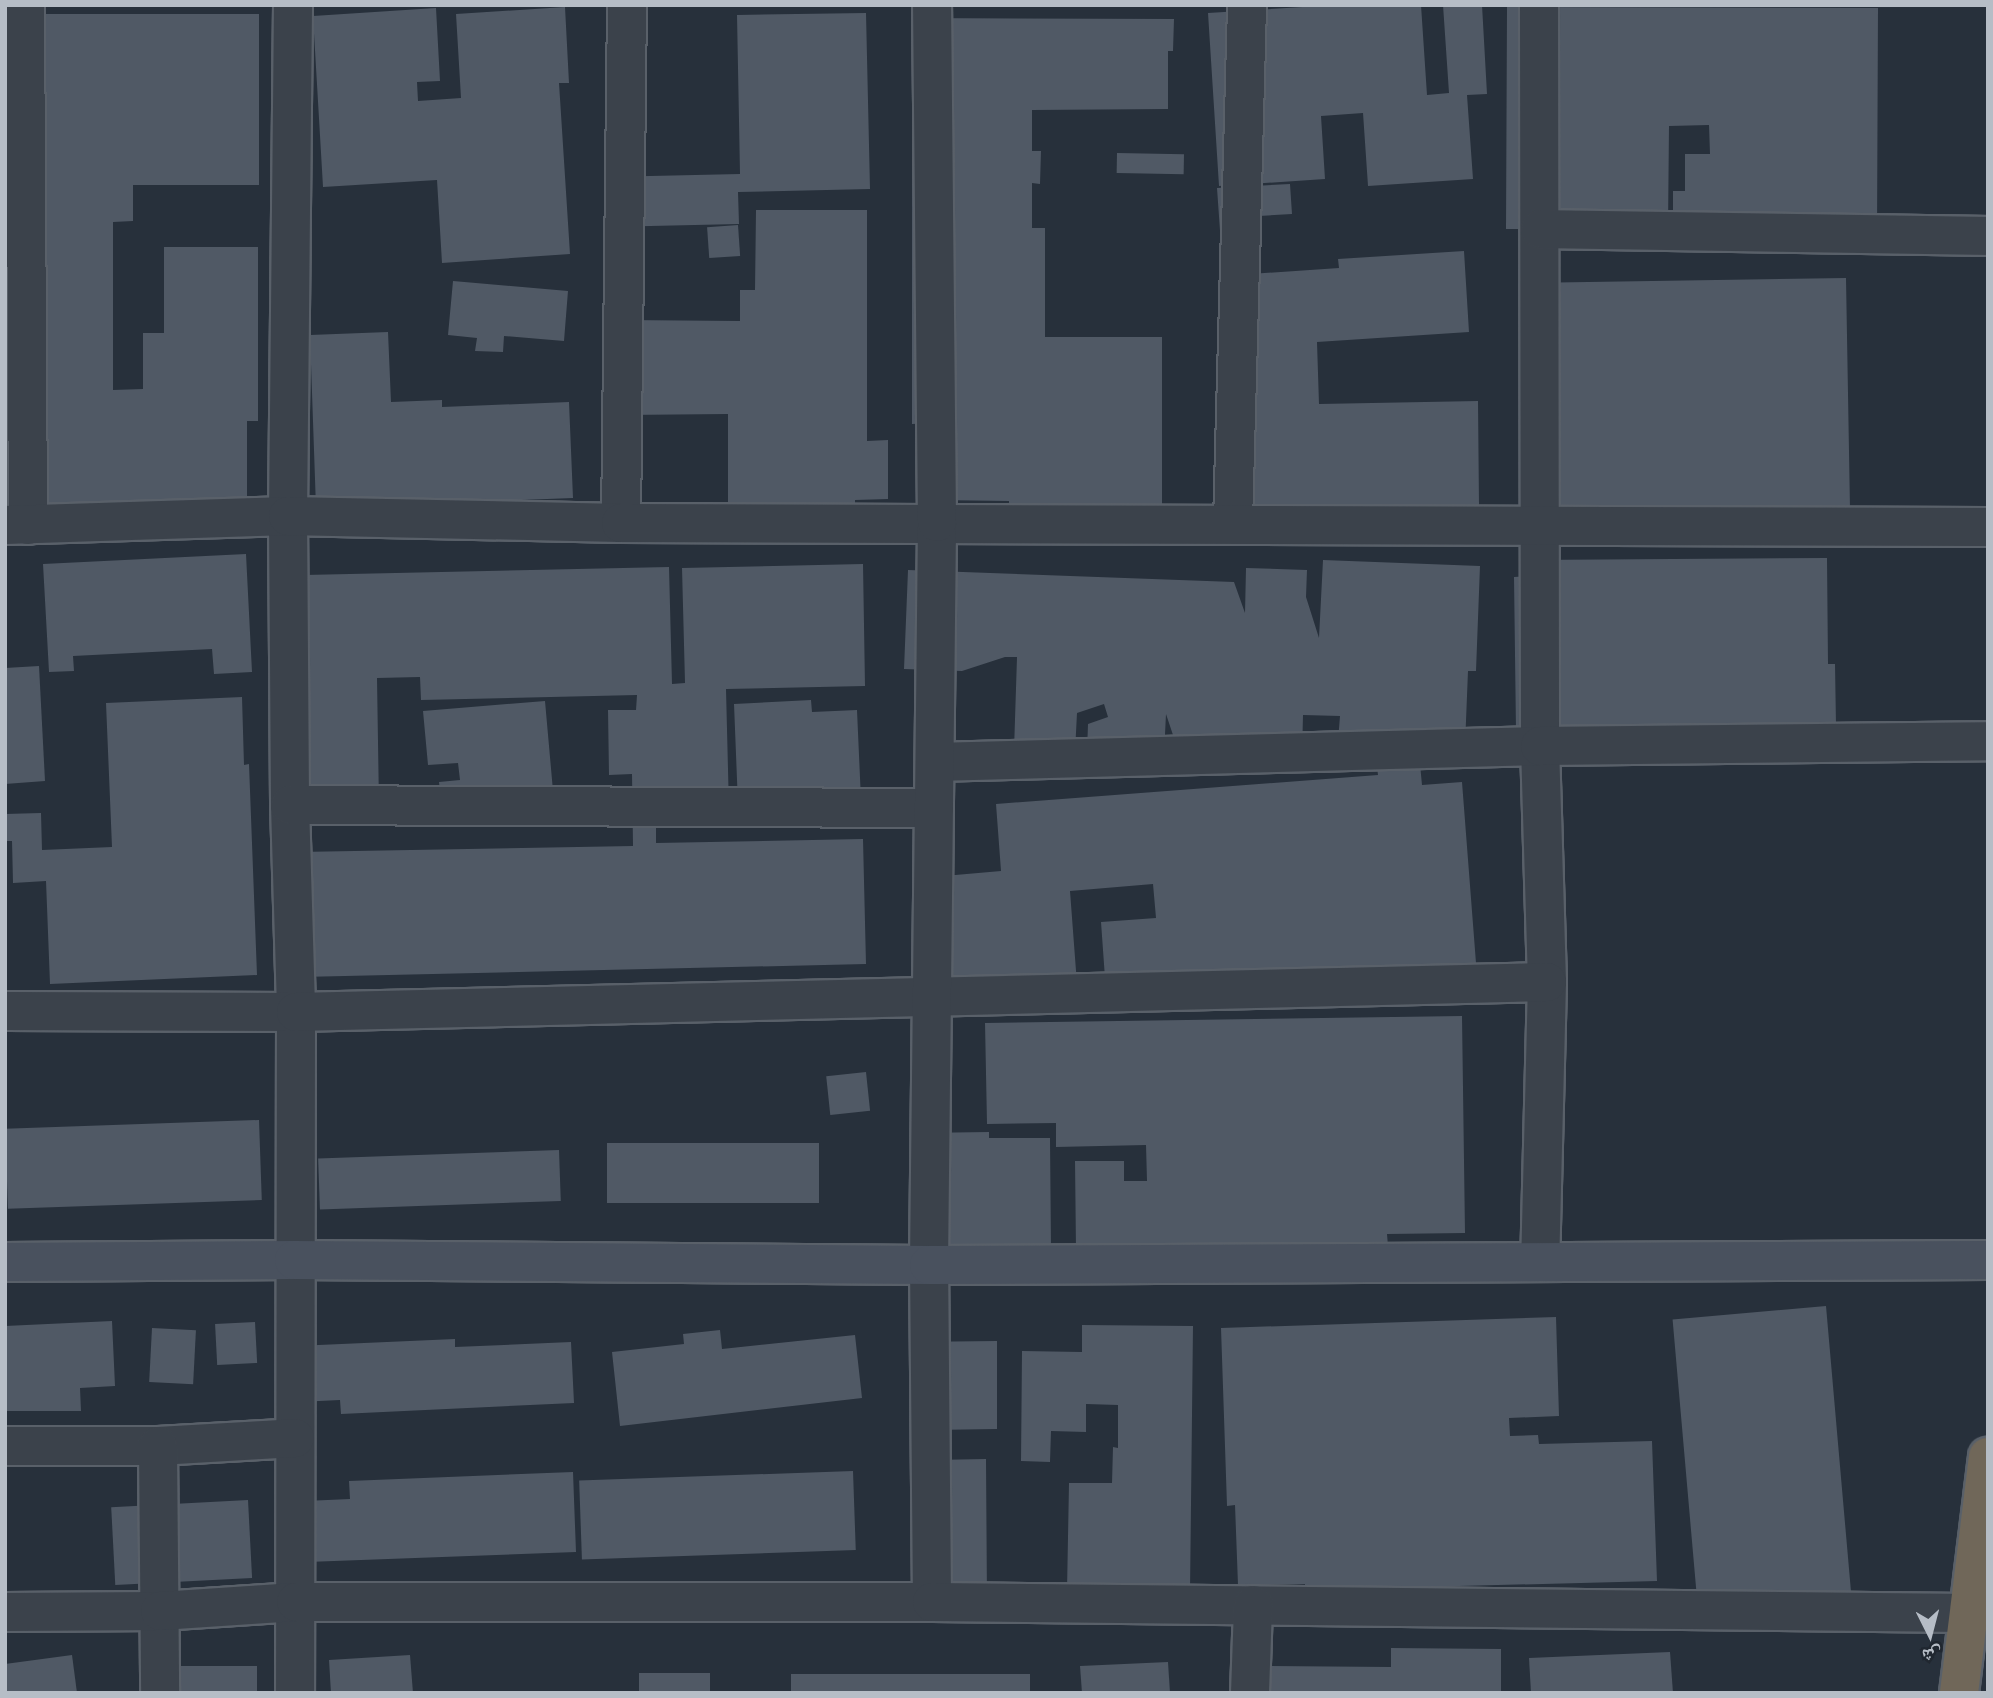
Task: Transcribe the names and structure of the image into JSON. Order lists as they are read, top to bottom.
{
  "north": "bottom"
}
